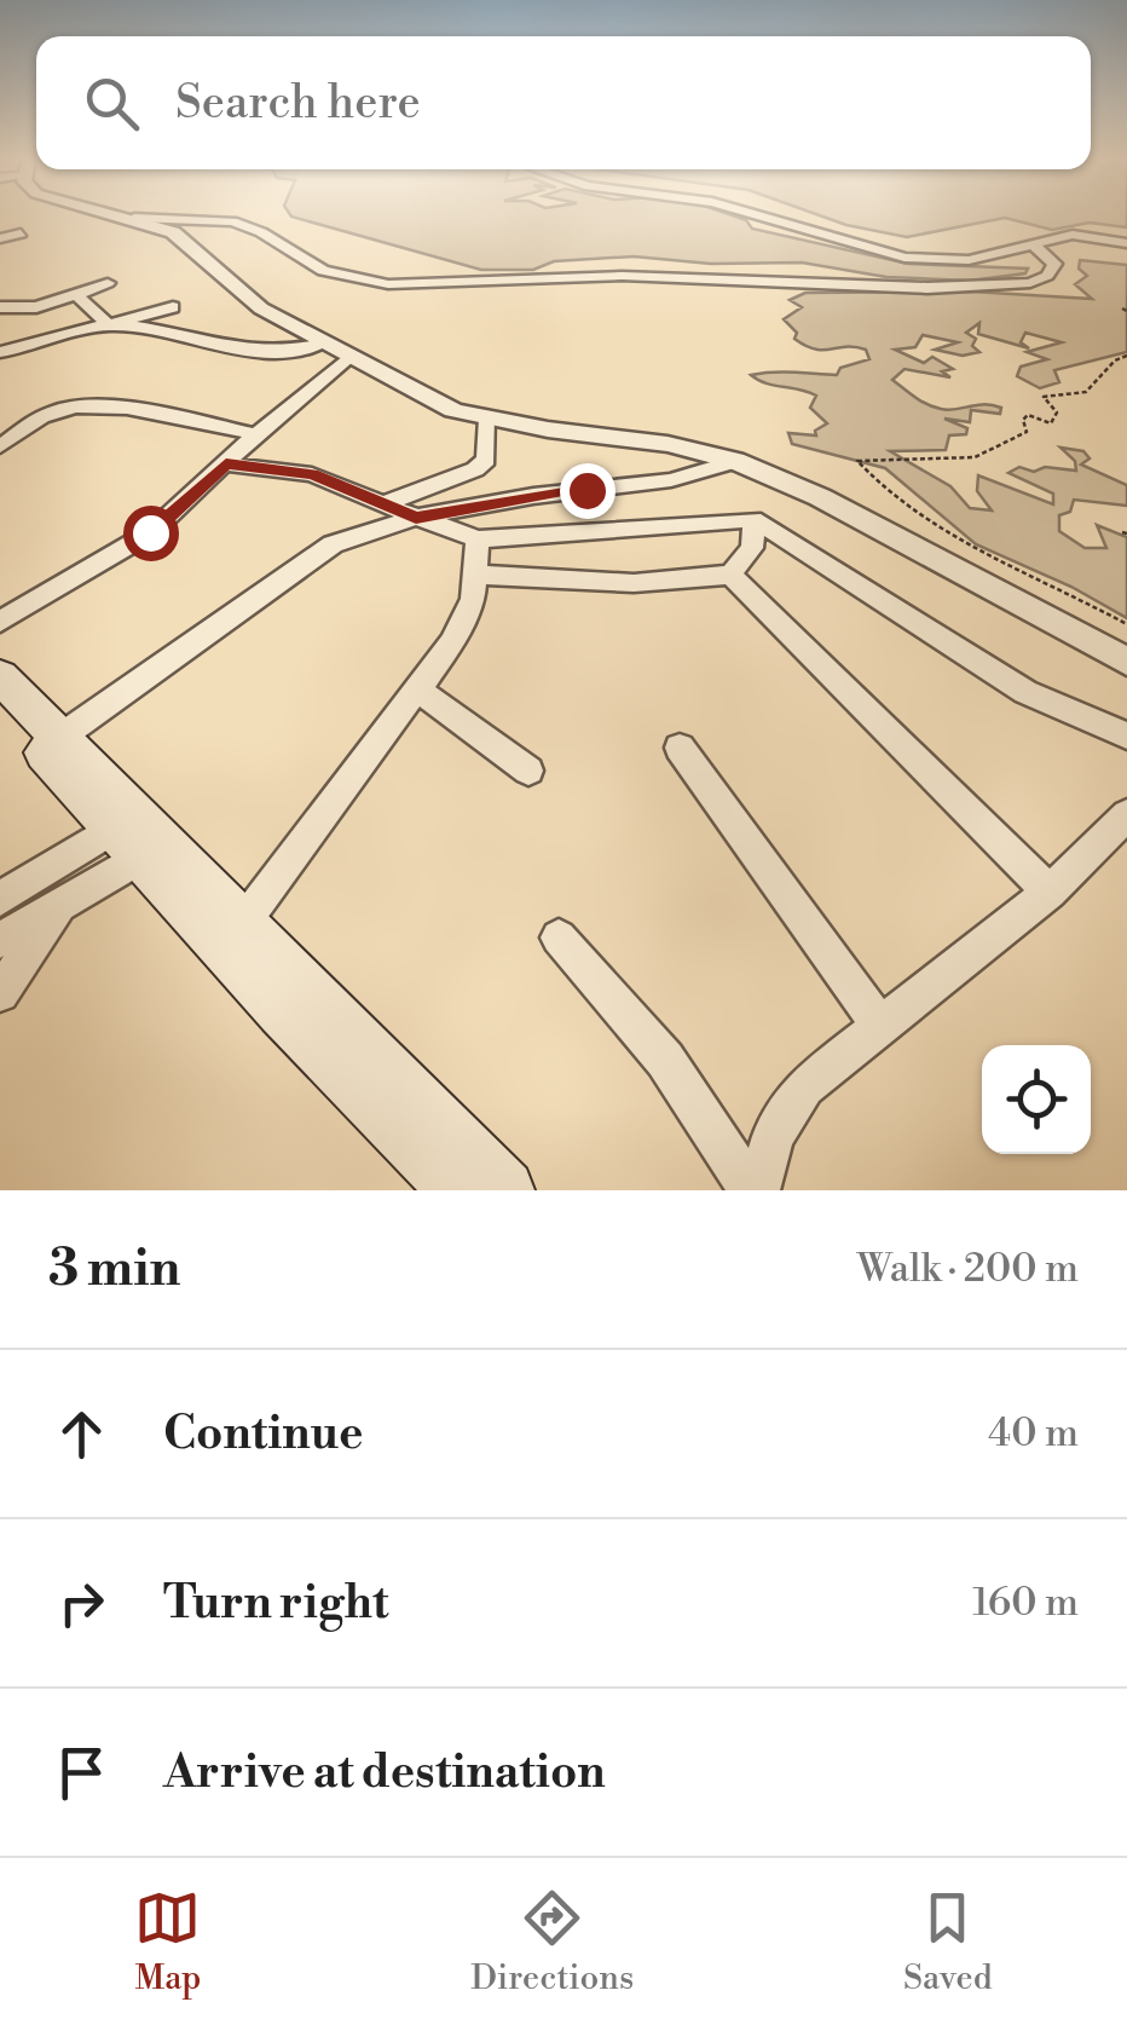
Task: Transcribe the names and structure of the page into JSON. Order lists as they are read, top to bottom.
{
  "page": {
    "search": "Search here",
    "heading": ["3 min", "Walk · 200 m"],
    "list": [
      ["Continue", "40 m"],
      ["Turn right", "160 m"],
      "Arrive at destination"
    ],
    "nav": ["Map", "Directions", "Saved"]
  }
}
